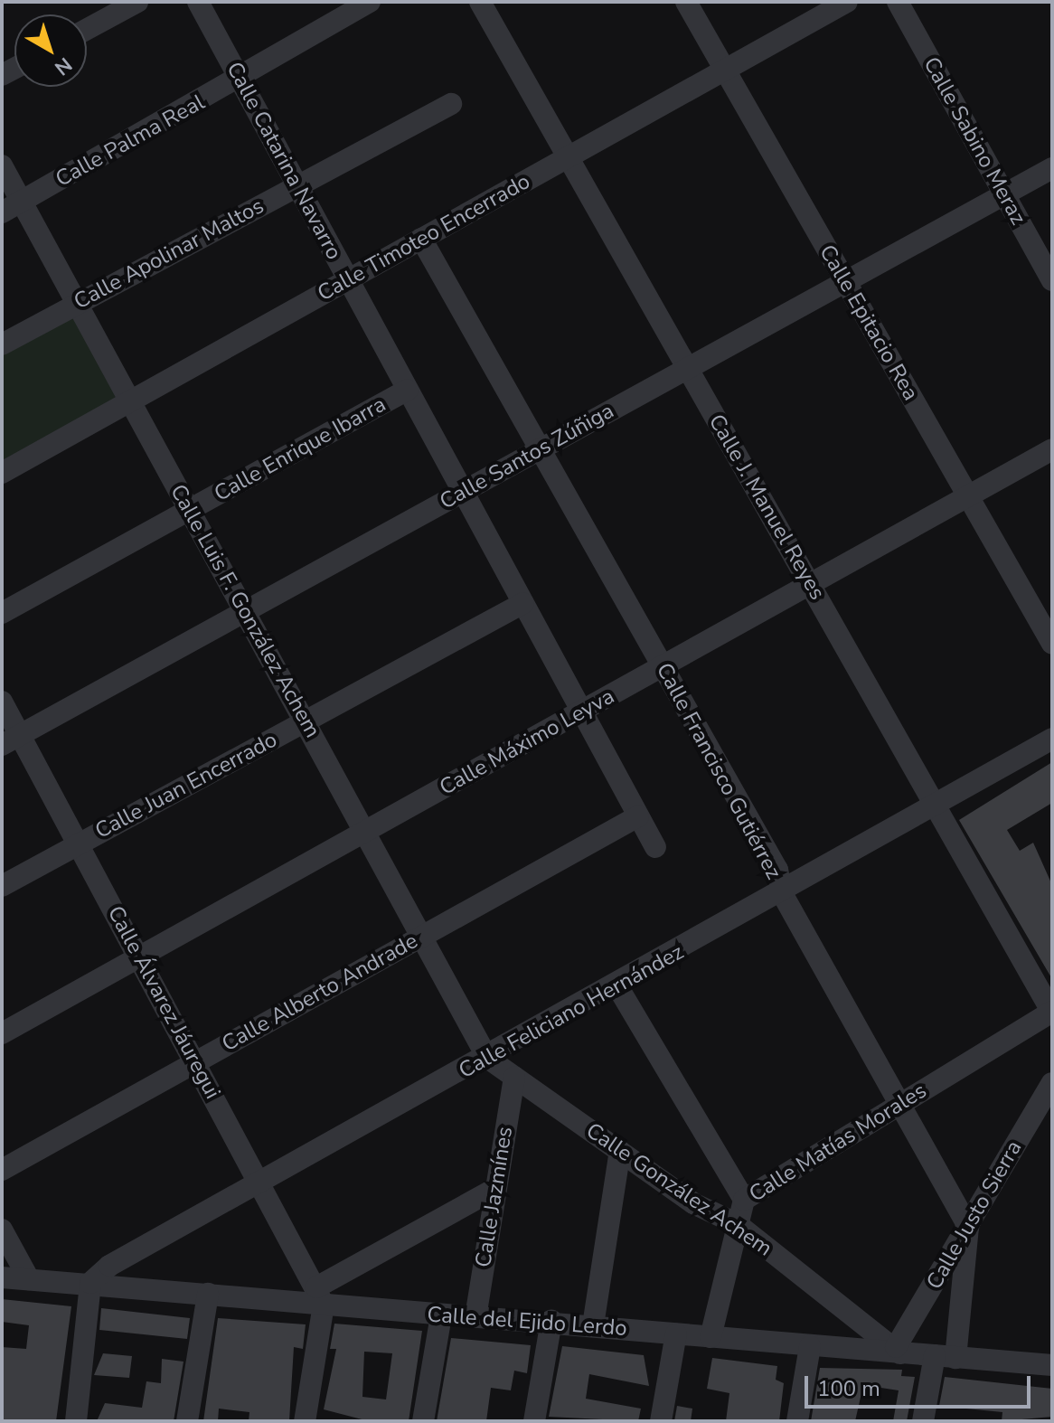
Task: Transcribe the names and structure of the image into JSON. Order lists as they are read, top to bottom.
{
  "streets": {
    "street": [
      "Calle Palma Real",
      "Calle Sabino Meraz",
      "Calle Catarina Navarro",
      "Calle Timoteo Encerrado",
      "Calle Apolinar Maltos",
      "Calle Epitacio Rea",
      "Calle Enrique Ibarra",
      "Calle Santos Zúñiga",
      "Calle J. Manuel Reyes",
      "Calle Luis F. González Achem",
      "Calle Máximo Leyva",
      "Calle Francisco Gutiérrez",
      "Calle Juan Encerrado",
      "Calle Alberto Andrade",
      "Calle Álvarez Jáuregui",
      "Calle Feliciano Hernández",
      "Calle Matías Morales",
      "Calle González Achem",
      "Calle Jazmínes",
      "Calle Justo Sierra",
      "Calle del Ejido Lerdo"
    ]
  },
  "crossings": [
    ["Calle Palma Real", "Calle Catarina Navarro"],
    ["Calle Palma Real", "Calle Luis F. González Achem"],
    ["Calle Sabino Meraz", "Calle Santos Zúñiga"],
    ["Calle Catarina Navarro", "Calle Timoteo Encerrado"],
    ["Calle Catarina Navarro", "Calle Apolinar Maltos"],
    ["Calle Catarina Navarro", "Calle Enrique Ibarra"],
    ["Calle Catarina Navarro", "Calle Santos Zúñiga"],
    ["Calle Catarina Navarro", "Calle Máximo Leyva"],
    ["Calle Catarina Navarro", "Calle Juan Encerrado"],
    ["Calle Catarina Navarro", "Calle Alberto Andrade"],
    ["Calle Timoteo Encerrado", "Calle Epitacio Rea"],
    ["Calle Timoteo Encerrado", "Calle J. Manuel Reyes"],
    ["Calle Timoteo Encerrado", "Calle Luis F. González Achem"],
    ["Calle Timoteo Encerrado", "Calle Francisco Gutiérrez"],
    ["Calle Apolinar Maltos", "Calle Luis F. González Achem"],
    ["Calle Epitacio Rea", "Calle Santos Zúñiga"],
    ["Calle Epitacio Rea", "Calle Máximo Leyva"],
    ["Calle Enrique Ibarra", "Calle Luis F. González Achem"],
    ["Calle Santos Zúñiga", "Calle J. Manuel Reyes"],
    ["Calle Santos Zúñiga", "Calle Luis F. González Achem"],
    ["Calle Santos Zúñiga", "Calle Francisco Gutiérrez"],
    ["Calle Santos Zúñiga", "Calle Álvarez Jáuregui"],
    ["Calle J. Manuel Reyes", "Calle Máximo Leyva"],
    ["Calle J. Manuel Reyes", "Calle Feliciano Hernández"],
    ["Calle J. Manuel Reyes", "Calle Matías Morales"],
    ["Calle Luis F. González Achem", "Calle Máximo Leyva"],
    ["Calle Luis F. González Achem", "Calle Juan Encerrado"],
    ["Calle Luis F. González Achem", "Calle Alberto Andrade"],
    ["Calle Luis F. González Achem", "Calle Feliciano Hernández"],
    ["Calle Luis F. González Achem", "Calle González Achem"],
    ["Calle Máximo Leyva", "Calle Francisco Gutiérrez"],
    ["Calle Máximo Leyva", "Calle Álvarez Jáuregui"],
    ["Calle Francisco Gutiérrez", "Calle Feliciano Hernández"],
    ["Calle Francisco Gutiérrez", "Calle Matías Morales"],
    ["Calle Francisco Gutiérrez", "Calle Justo Sierra"],
    ["Calle Juan Encerrado", "Calle Álvarez Jáuregui"],
    ["Calle Alberto Andrade", "Calle Álvarez Jáuregui"],
    ["Calle Álvarez Jáuregui", "Calle Feliciano Hernández"],
    ["Calle Álvarez Jáuregui", "Calle del Ejido Lerdo"],
    ["Calle Feliciano Hernández", "Calle González Achem"],
    ["Calle Feliciano Hernández", "Calle del Ejido Lerdo"],
    ["Calle Matías Morales", "Calle González Achem"],
    ["Calle Matías Morales", "Calle del Ejido Lerdo"],
    ["Calle González Achem", "Calle Jazmínes"],
    ["Calle González Achem", "Calle Justo Sierra"],
    ["Calle González Achem", "Calle del Ejido Lerdo"],
    ["Calle Jazmínes", "Calle del Ejido Lerdo"],
    ["Calle Justo Sierra", "Calle del Ejido Lerdo"]
  ],
  "scale_bar": "100 m",
  "north": "bottom right"
}
